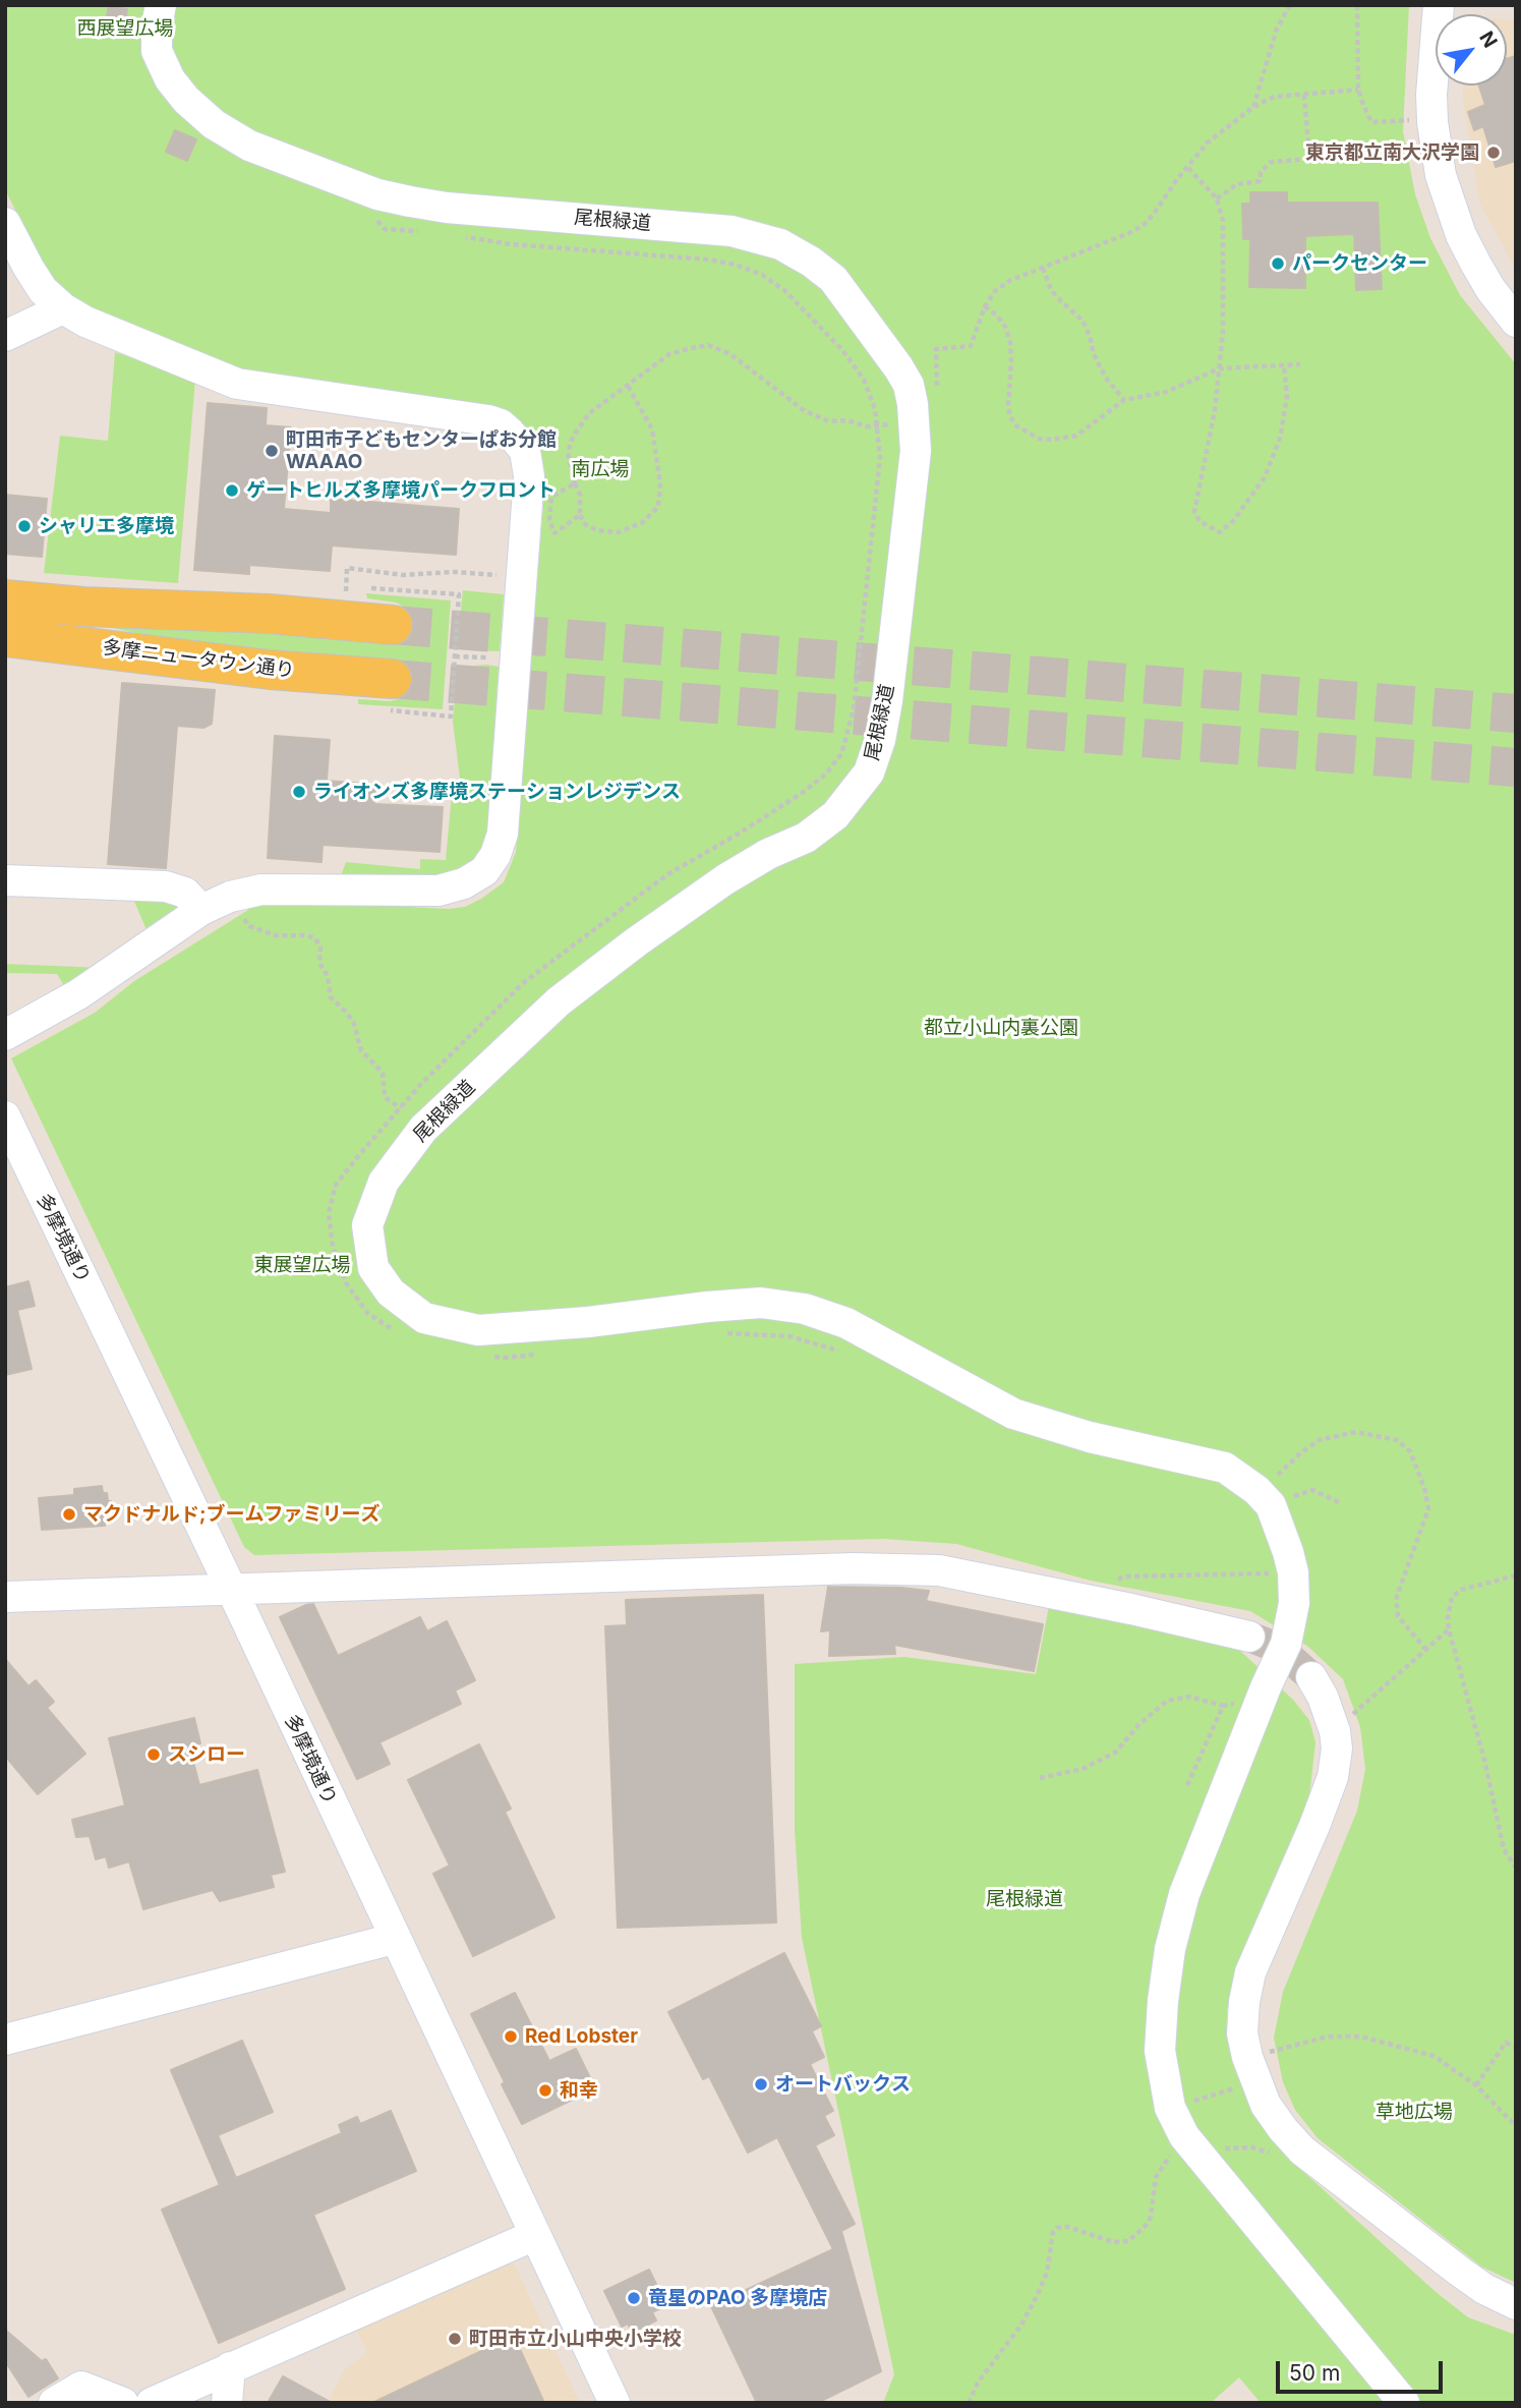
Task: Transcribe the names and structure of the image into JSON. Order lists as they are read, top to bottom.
{
  "streets": {
    "main road": ["多摩ニュータウン通り"],
    "street": ["尾根緑道", "多摩境通り"]
  },
  "parks": [
    "西展望広場",
    "南広場",
    "都立小山内裏公園",
    "東展望広場",
    "尾根緑道",
    "草地広場"
  ],
  "places": [
    "東京都立南大沢学園",
    "パークセンター",
    "町田市子どもセンターぱお分館 WAAAO",
    "ゲートヒルズ多摩境パークフロント",
    "シャリエ多摩境",
    "ライオンズ多摩境ステーションレジデンス",
    "マクドナルド;ブームファミリーズ",
    "スシロー",
    "Red Lobster",
    "オートバックス",
    "和幸",
    "竜星のPAO 多摩境店",
    "町田市立小山中央小学校"
  ],
  "scale_bar": "50 m",
  "north": "top right"
}
